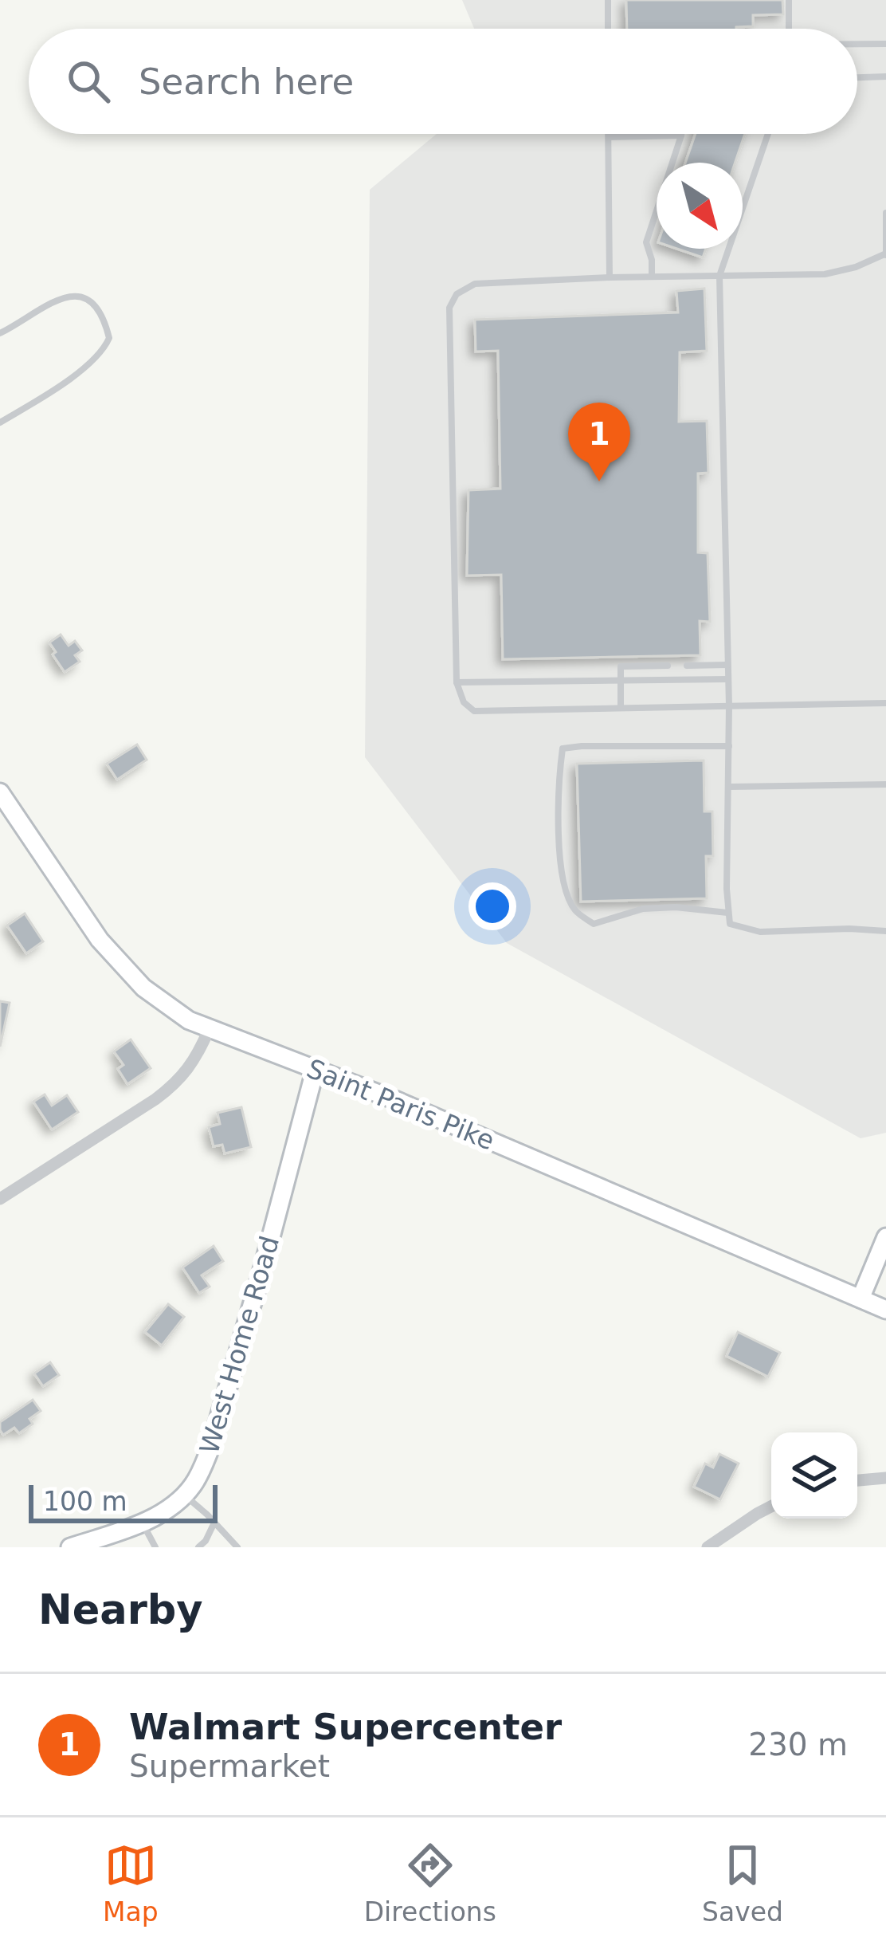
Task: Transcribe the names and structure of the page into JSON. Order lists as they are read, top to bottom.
{
  "streets": {
    "street": ["Saint Paris Pike", "West Home Road"]
  },
  "crossings": [
    ["Saint Paris Pike", "West Home Road"]
  ],
  "scale_bar": "100 m",
  "north": "bottom right",
  "page": {
    "search": "Search here",
    "pins": "1",
    "scale": "100 m",
    "heading": "Nearby",
    "list": [
      {
        "mark": "1",
        "name": "Walmart Supercenter",
        "note": "Supermarket",
        "value": "230 m"
      }
    ],
    "nav": ["Map", "Directions", "Saved"]
  }
}
